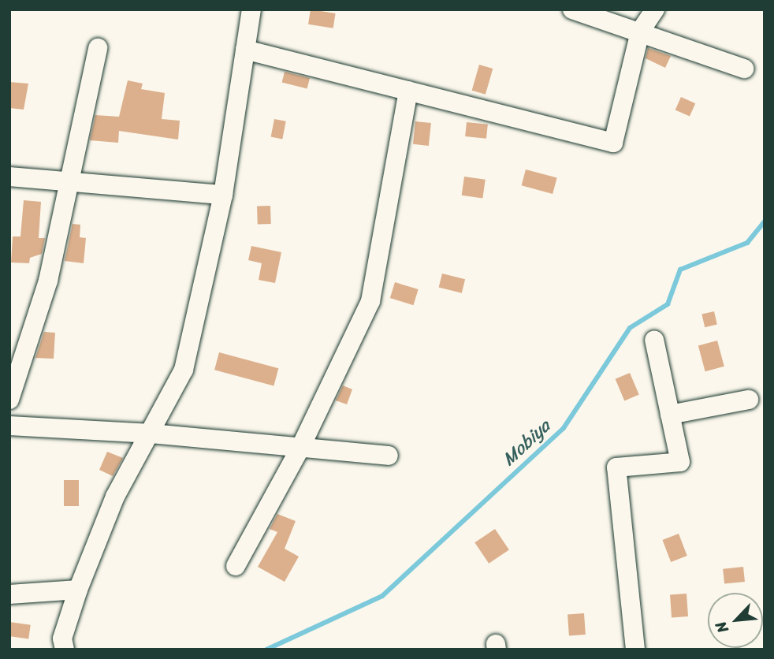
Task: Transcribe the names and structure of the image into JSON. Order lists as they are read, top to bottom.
{
  "water": ["Mobiya"],
  "north": "bottom left"
}
